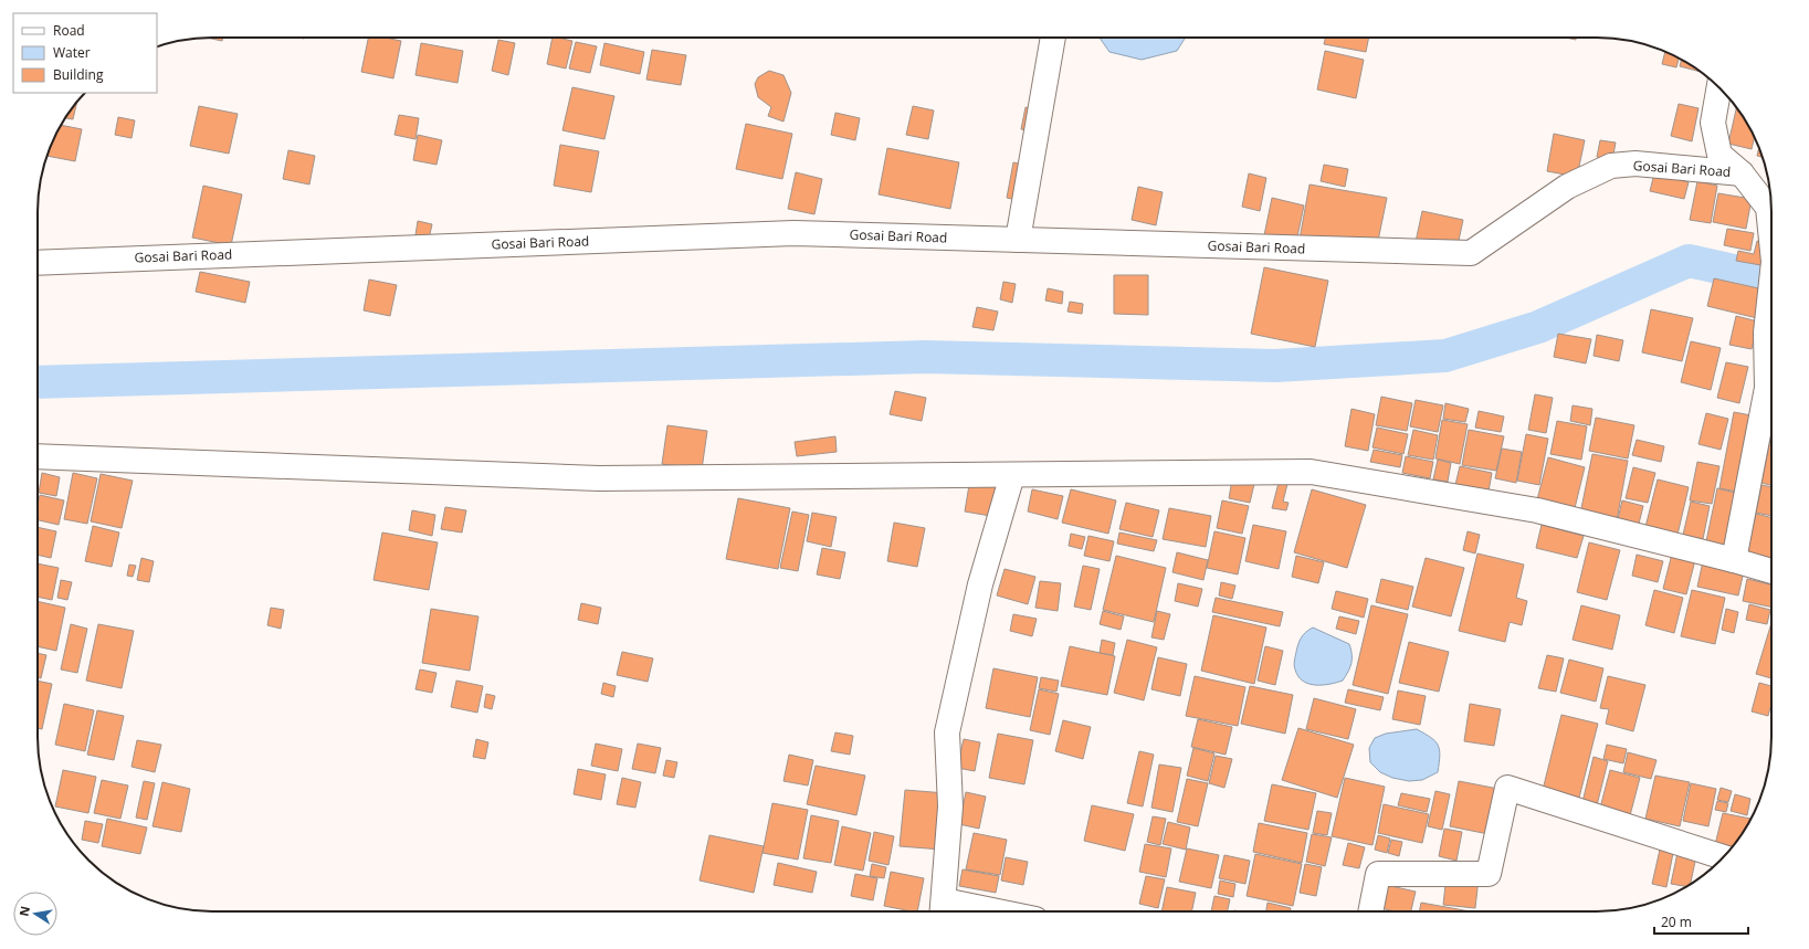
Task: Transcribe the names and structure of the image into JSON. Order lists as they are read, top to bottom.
{
  "streets": {
    "street": ["Gosai Bari Road"]
  },
  "legend": ["Road", "Water", "Building"],
  "scale_bar": "20 m",
  "north": "left"
}
